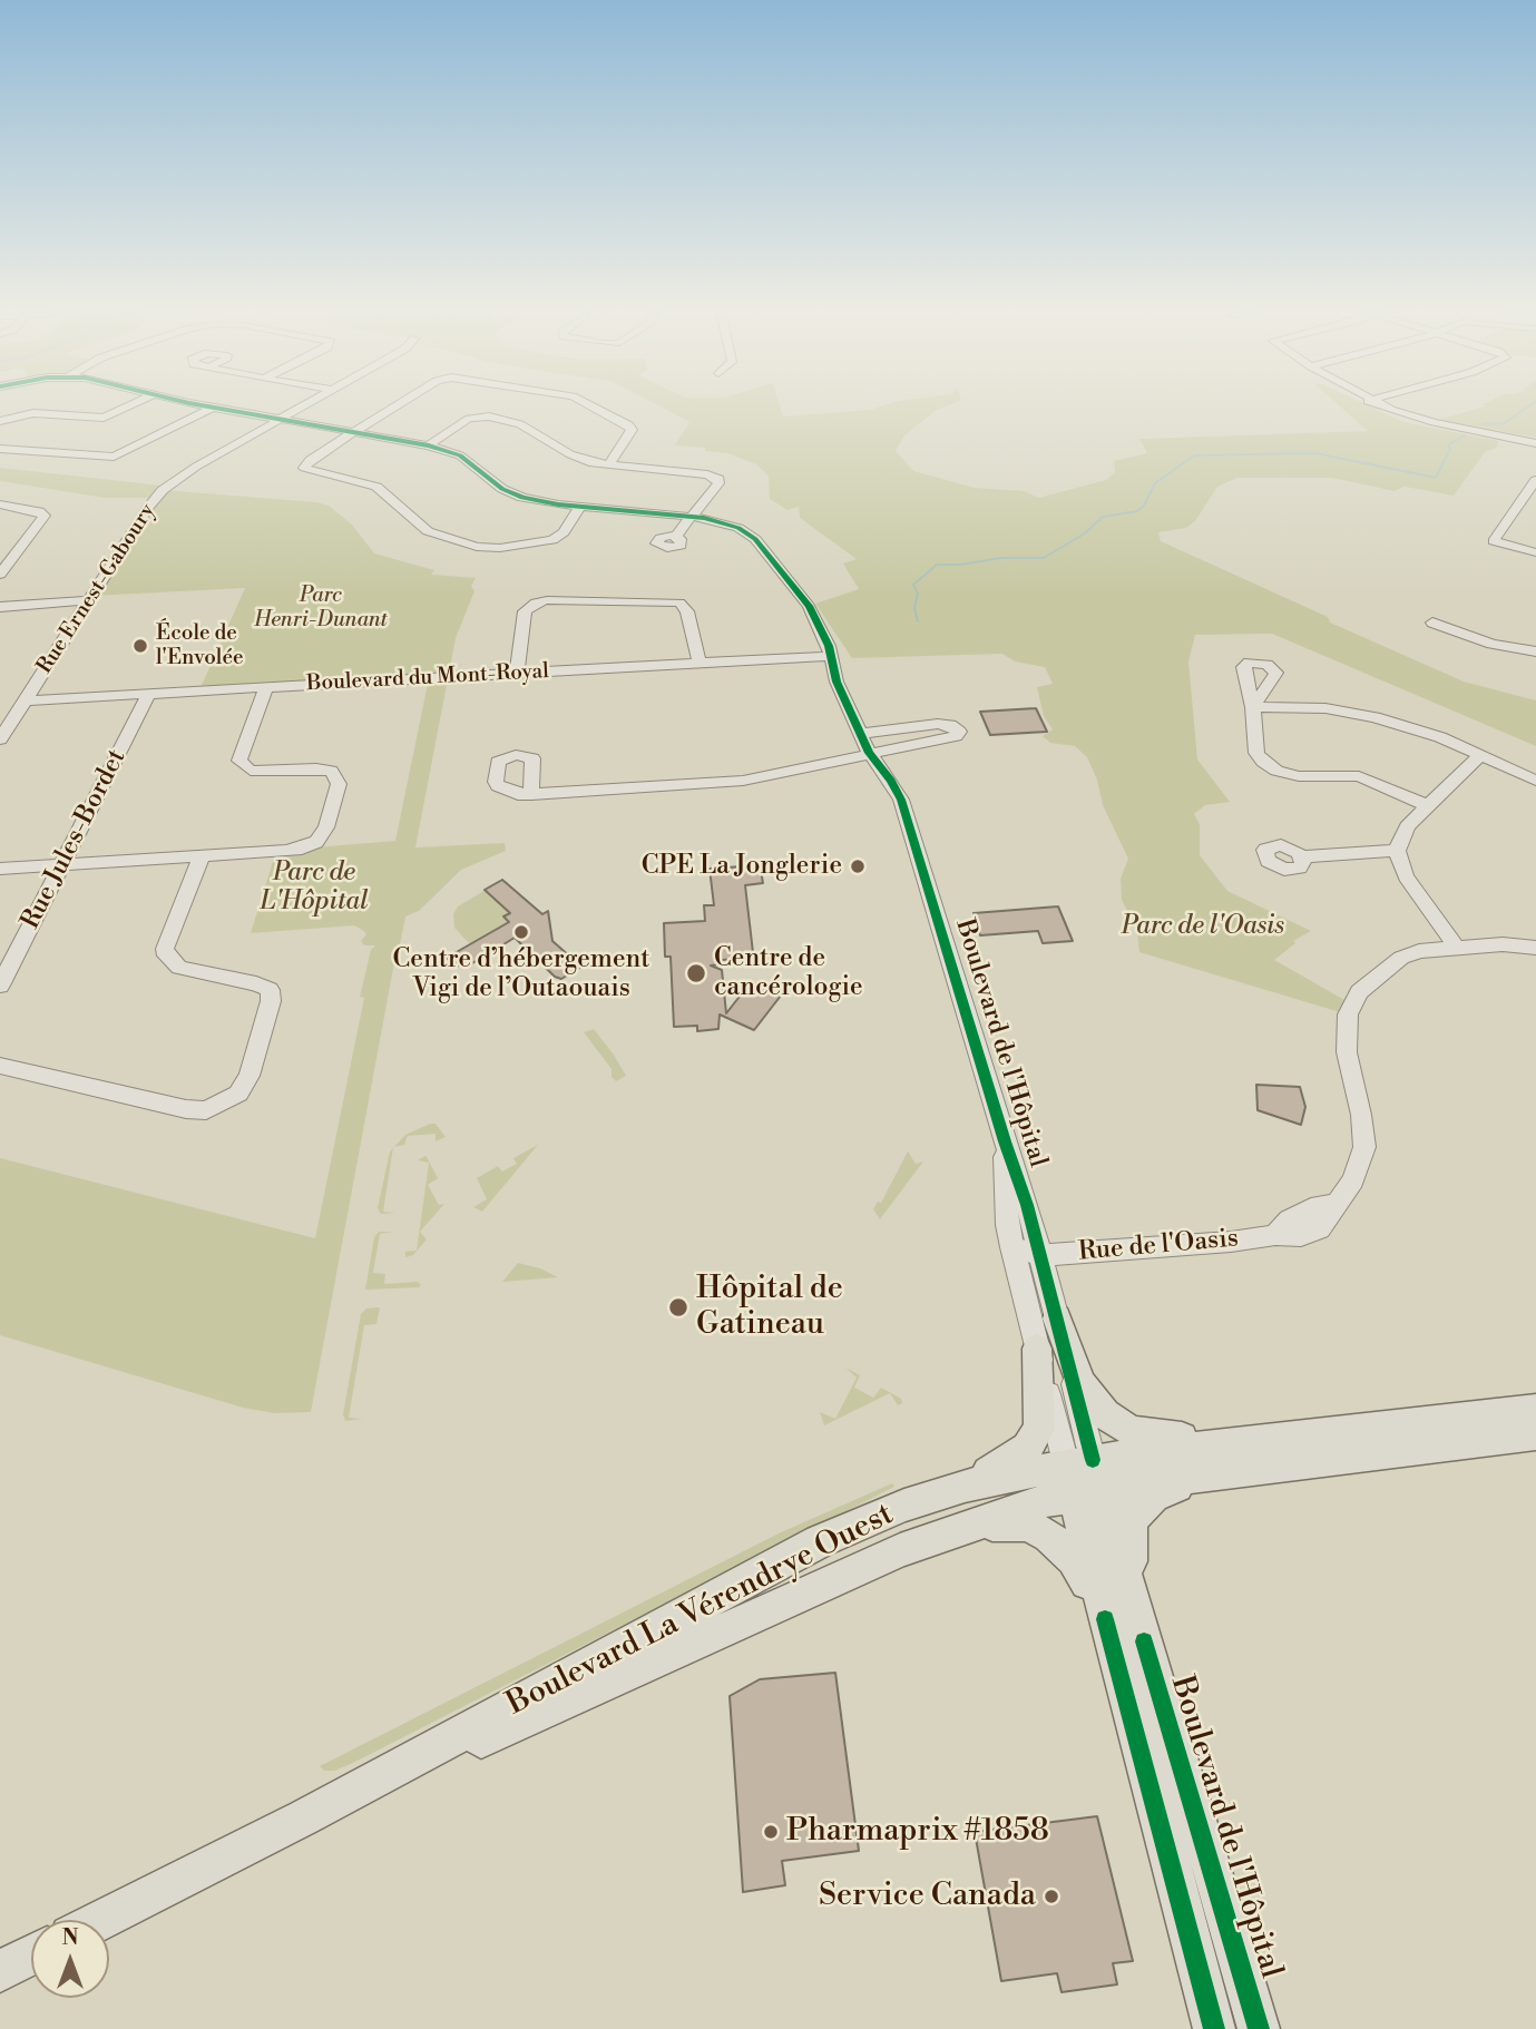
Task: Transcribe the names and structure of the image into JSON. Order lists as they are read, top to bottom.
{
  "streets": {
    "main road": ["Boulevard de l'Hôpital", "Boulevard La Vérendrye Ouest"],
    "street": [
      "Rue Ernest-Gaboury",
      "Boulevard du Mont-Royal",
      "Rue Jules-Bordet",
      "Rue de l'Oasis"
    ]
  },
  "crossings": [
    ["Rue Ernest-Gaboury", "Boulevard du Mont-Royal"],
    ["Rue Ernest-Gaboury", "Boulevard de l'Hôpital"],
    ["Boulevard du Mont-Royal", "Rue Jules-Bordet"],
    ["Boulevard du Mont-Royal", "Boulevard de l'Hôpital"],
    ["Boulevard de l'Hôpital", "Rue de l'Oasis"],
    ["Boulevard de l'Hôpital", "Boulevard La Vérendrye Ouest"]
  ],
  "parks": ["Parc Henri-Dunant", "Parc de L'Hôpital", "Parc de l'Oasis"],
  "places": [
    "École de l'Envolée",
    "CPE La Jonglerie",
    "Centre d’hébergement Vigi de l’Outaouais",
    "Centre de cancérologie",
    "Hôpital de Gatineau",
    "Pharmaprix #1858",
    "Service Canada"
  ],
  "north": "top"
}
